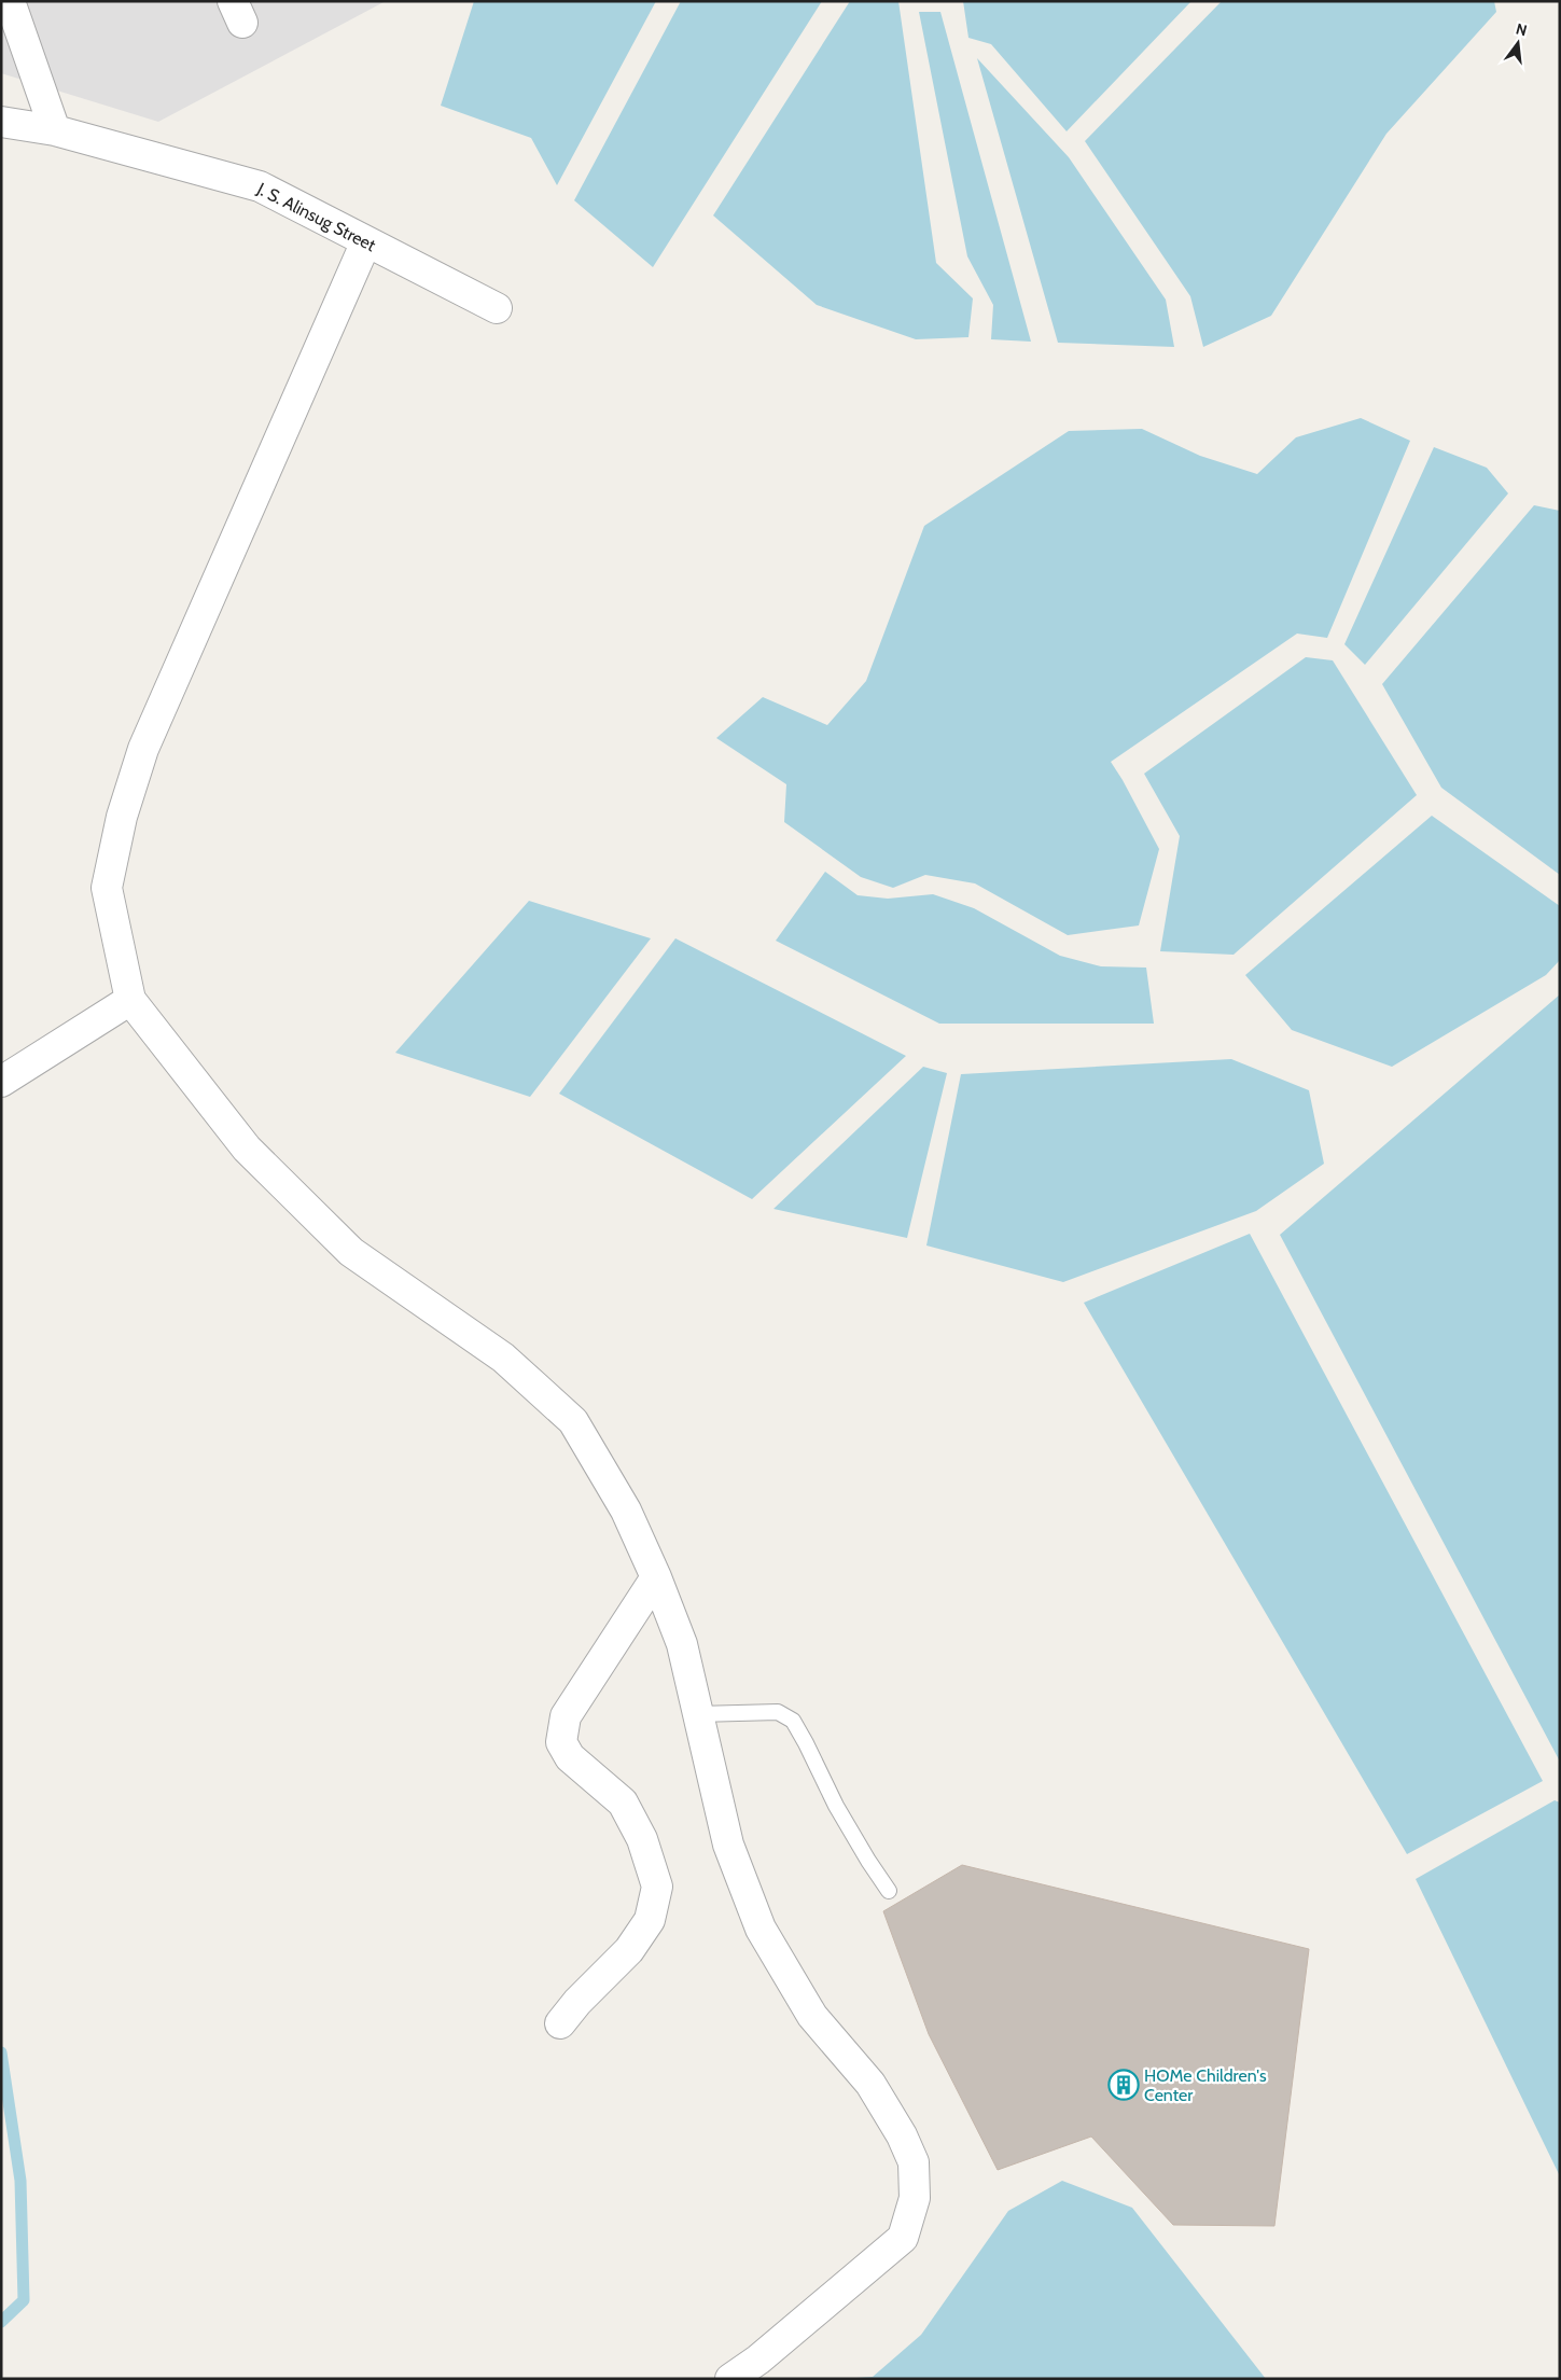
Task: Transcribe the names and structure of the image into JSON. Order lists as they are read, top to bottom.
{
  "streets": {
    "street": ["J. S. Alinsug Street"]
  },
  "places": {
    "building": ["HOMe Children's Center"]
  },
  "north": "top"
}
